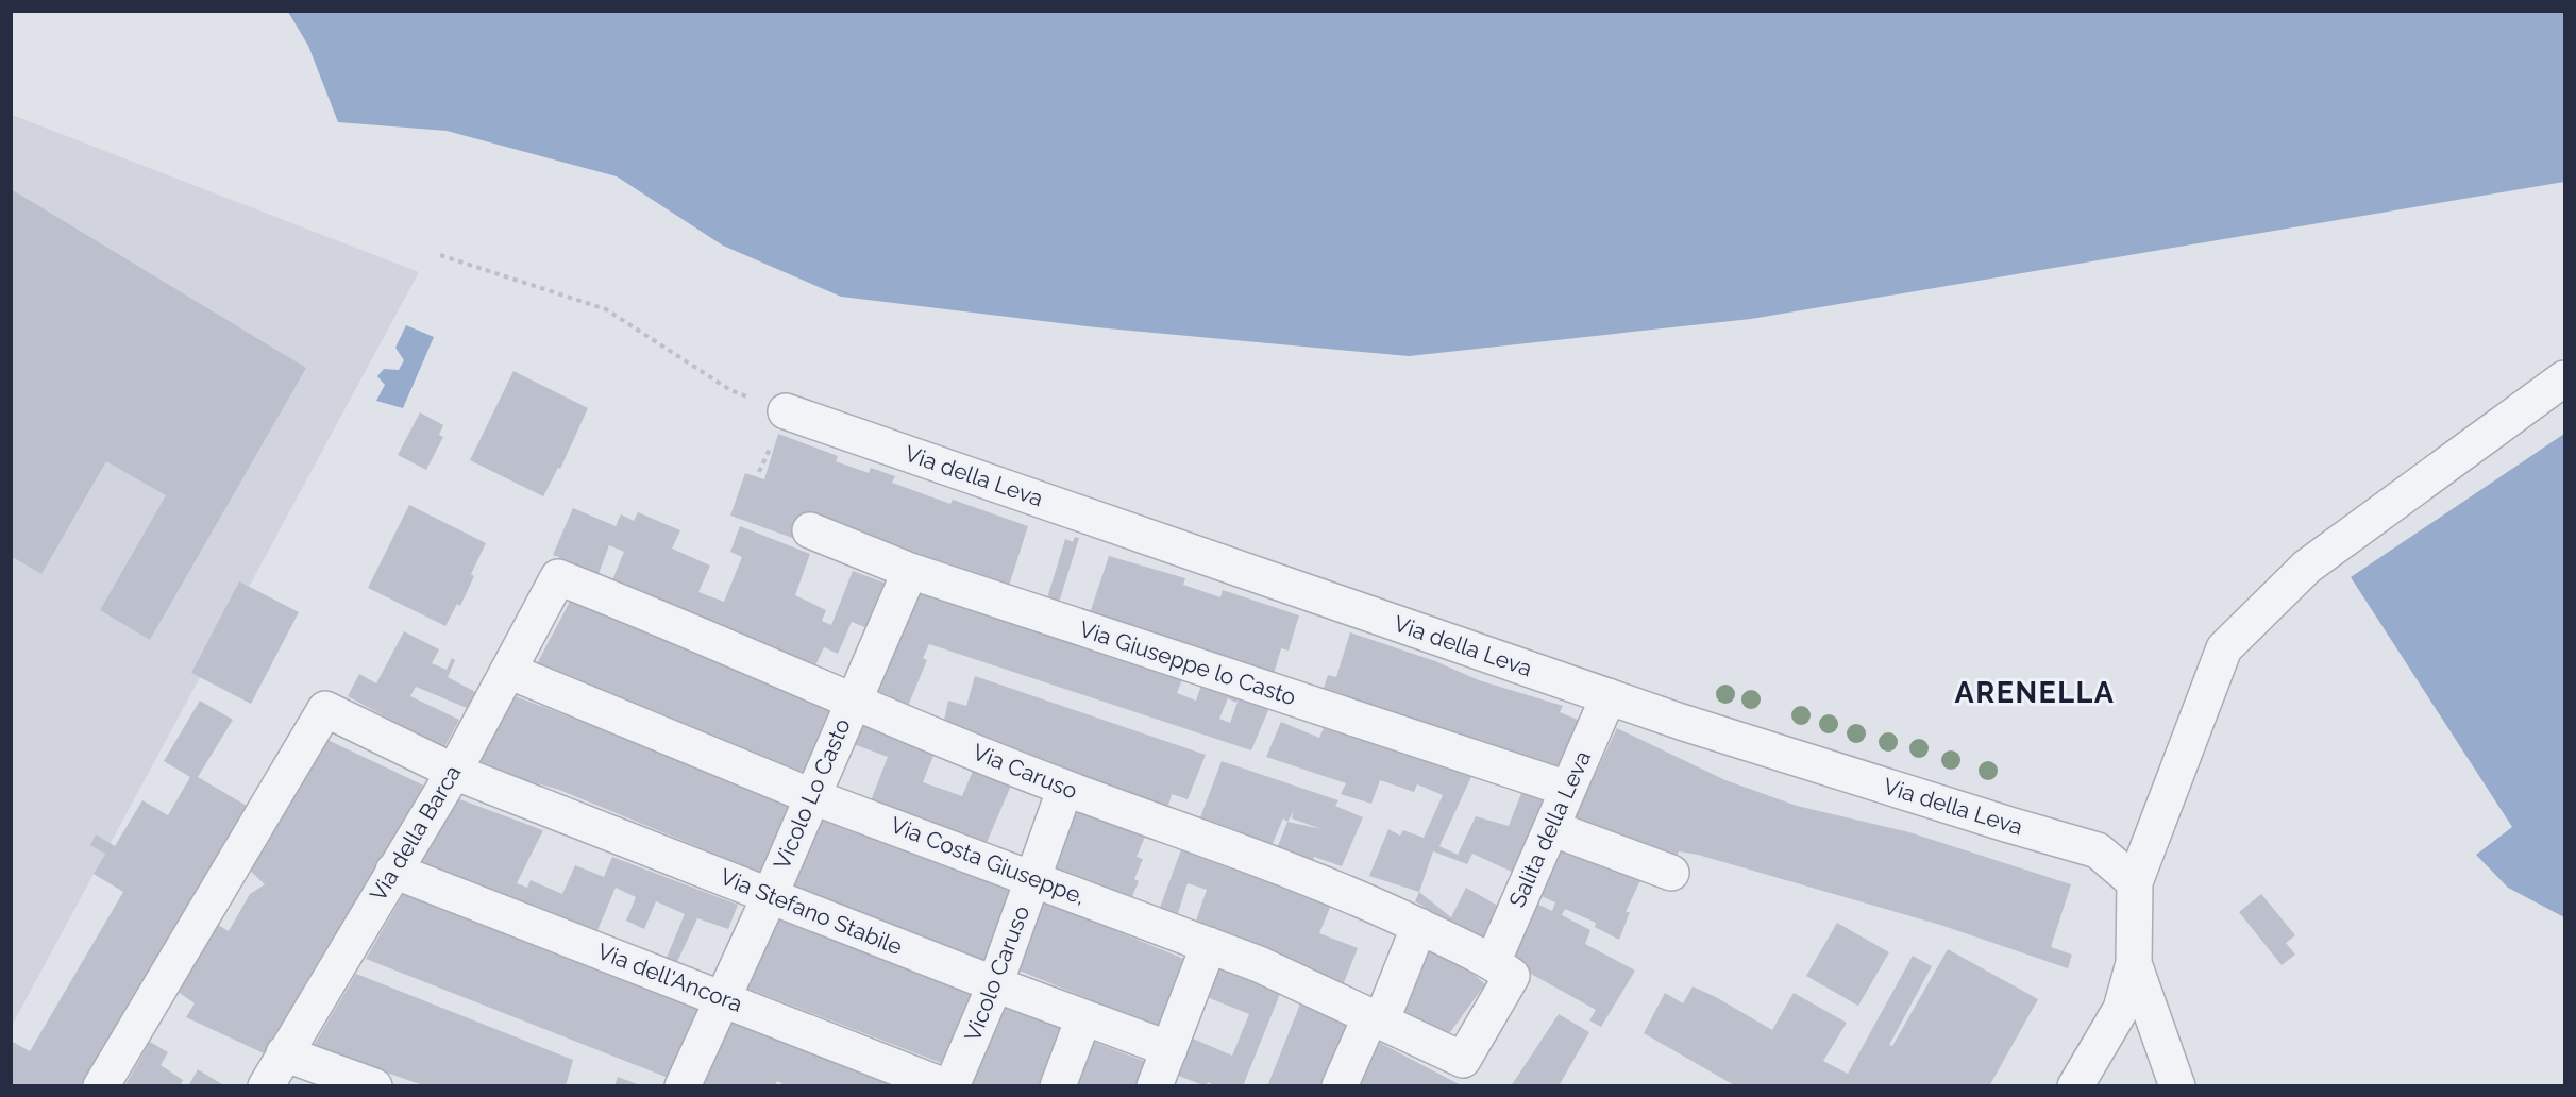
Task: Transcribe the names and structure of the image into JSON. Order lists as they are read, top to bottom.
{
  "streets": {
    "street": [
      "Via della Leva",
      "Via Giuseppe lo Casto",
      "Via Caruso",
      "Vicolo Lo Casto",
      "Salita della Leva",
      "Via della Barca",
      "Via Costa Giuseppe,",
      "Via Stefano Stabile",
      "Vicolo Caruso",
      "Via dell'Ancora"
    ]
  },
  "crossings": [
    ["Via della Leva", "Salita della Leva"],
    ["Via Giuseppe lo Casto", "Vicolo Lo Casto"],
    ["Via Giuseppe lo Casto", "Salita della Leva"],
    ["Via Caruso", "Vicolo Lo Casto"],
    ["Via Caruso", "Salita della Leva"],
    ["Via Caruso", "Via della Barca"],
    ["Via Caruso", "Via Costa Giuseppe,"],
    ["Via Caruso", "Vicolo Caruso"],
    ["Vicolo Lo Casto", "Via Costa Giuseppe,"],
    ["Vicolo Lo Casto", "Via Stefano Stabile"],
    ["Vicolo Lo Casto", "Via dell'Ancora"],
    ["Salita della Leva", "Via Costa Giuseppe,"],
    ["Via della Barca", "Via Costa Giuseppe,"],
    ["Via della Barca", "Via Stefano Stabile"],
    ["Via della Barca", "Via dell'Ancora"],
    ["Via Costa Giuseppe,", "Vicolo Caruso"],
    ["Via Stefano Stabile", "Vicolo Caruso"]
  ],
  "districts": ["ARENELLA"]
}
